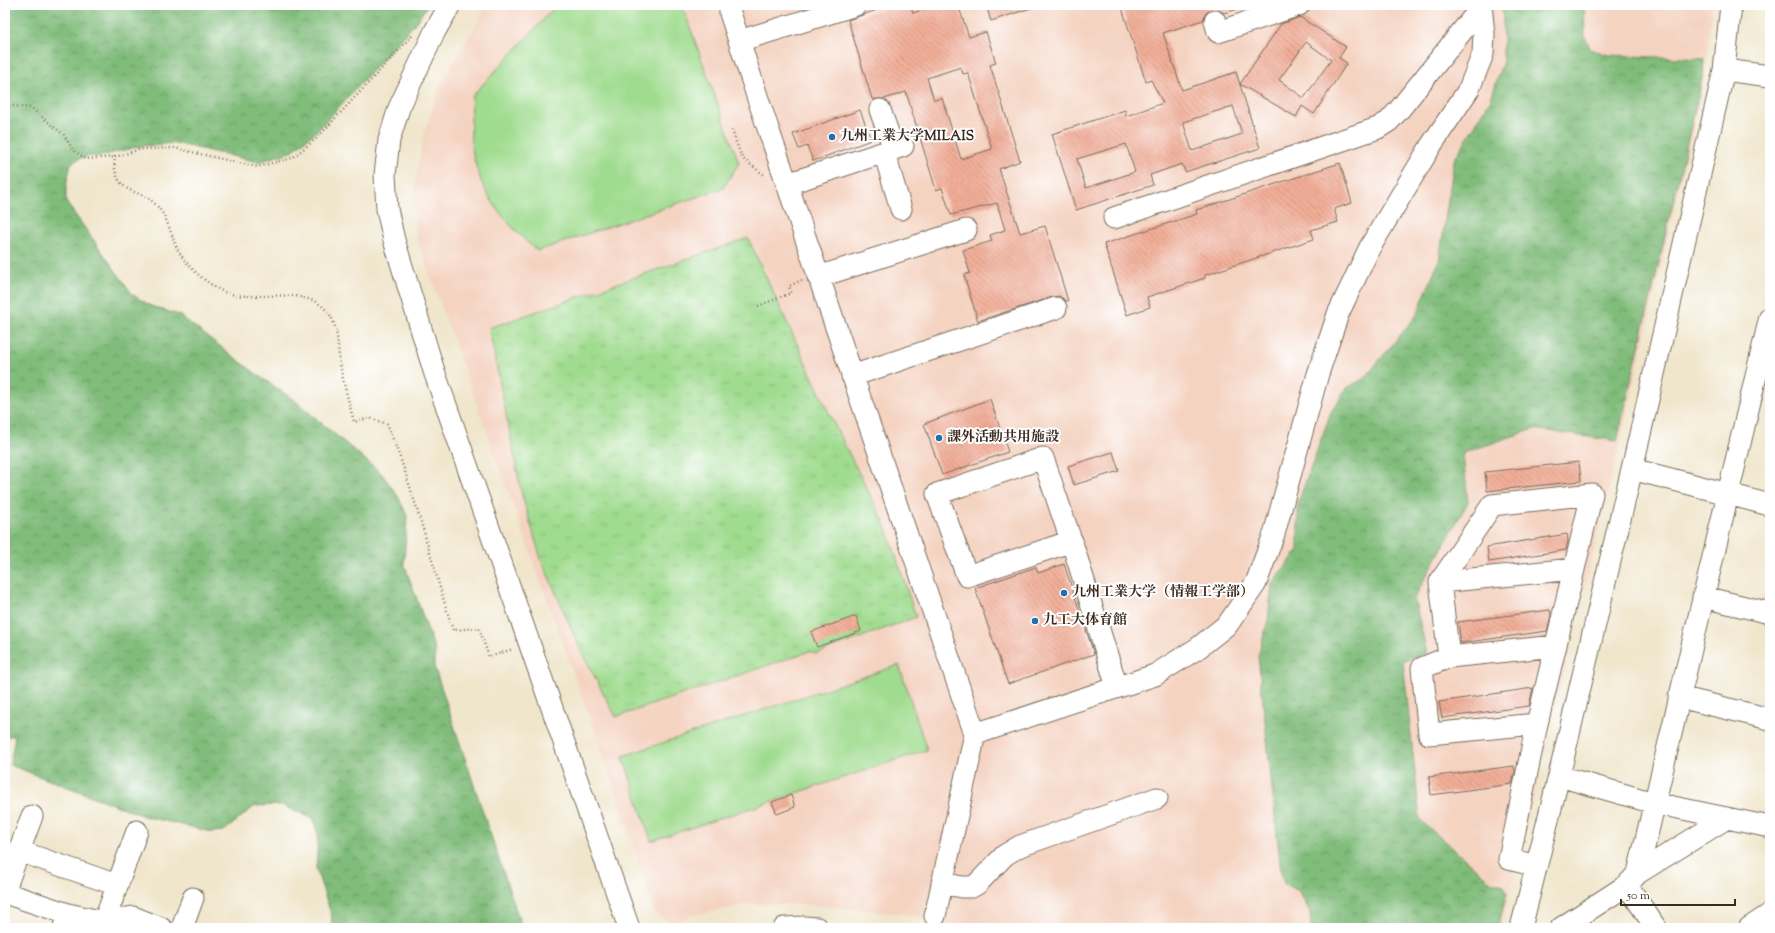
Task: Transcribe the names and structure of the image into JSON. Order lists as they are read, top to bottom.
{
  "places": [
    "九州工業大学MILAIS",
    "課外活動共用施設",
    "九州工業大学（情報工学部）",
    "九工大体育館"
  ],
  "scale_bar": "50 m"
}
